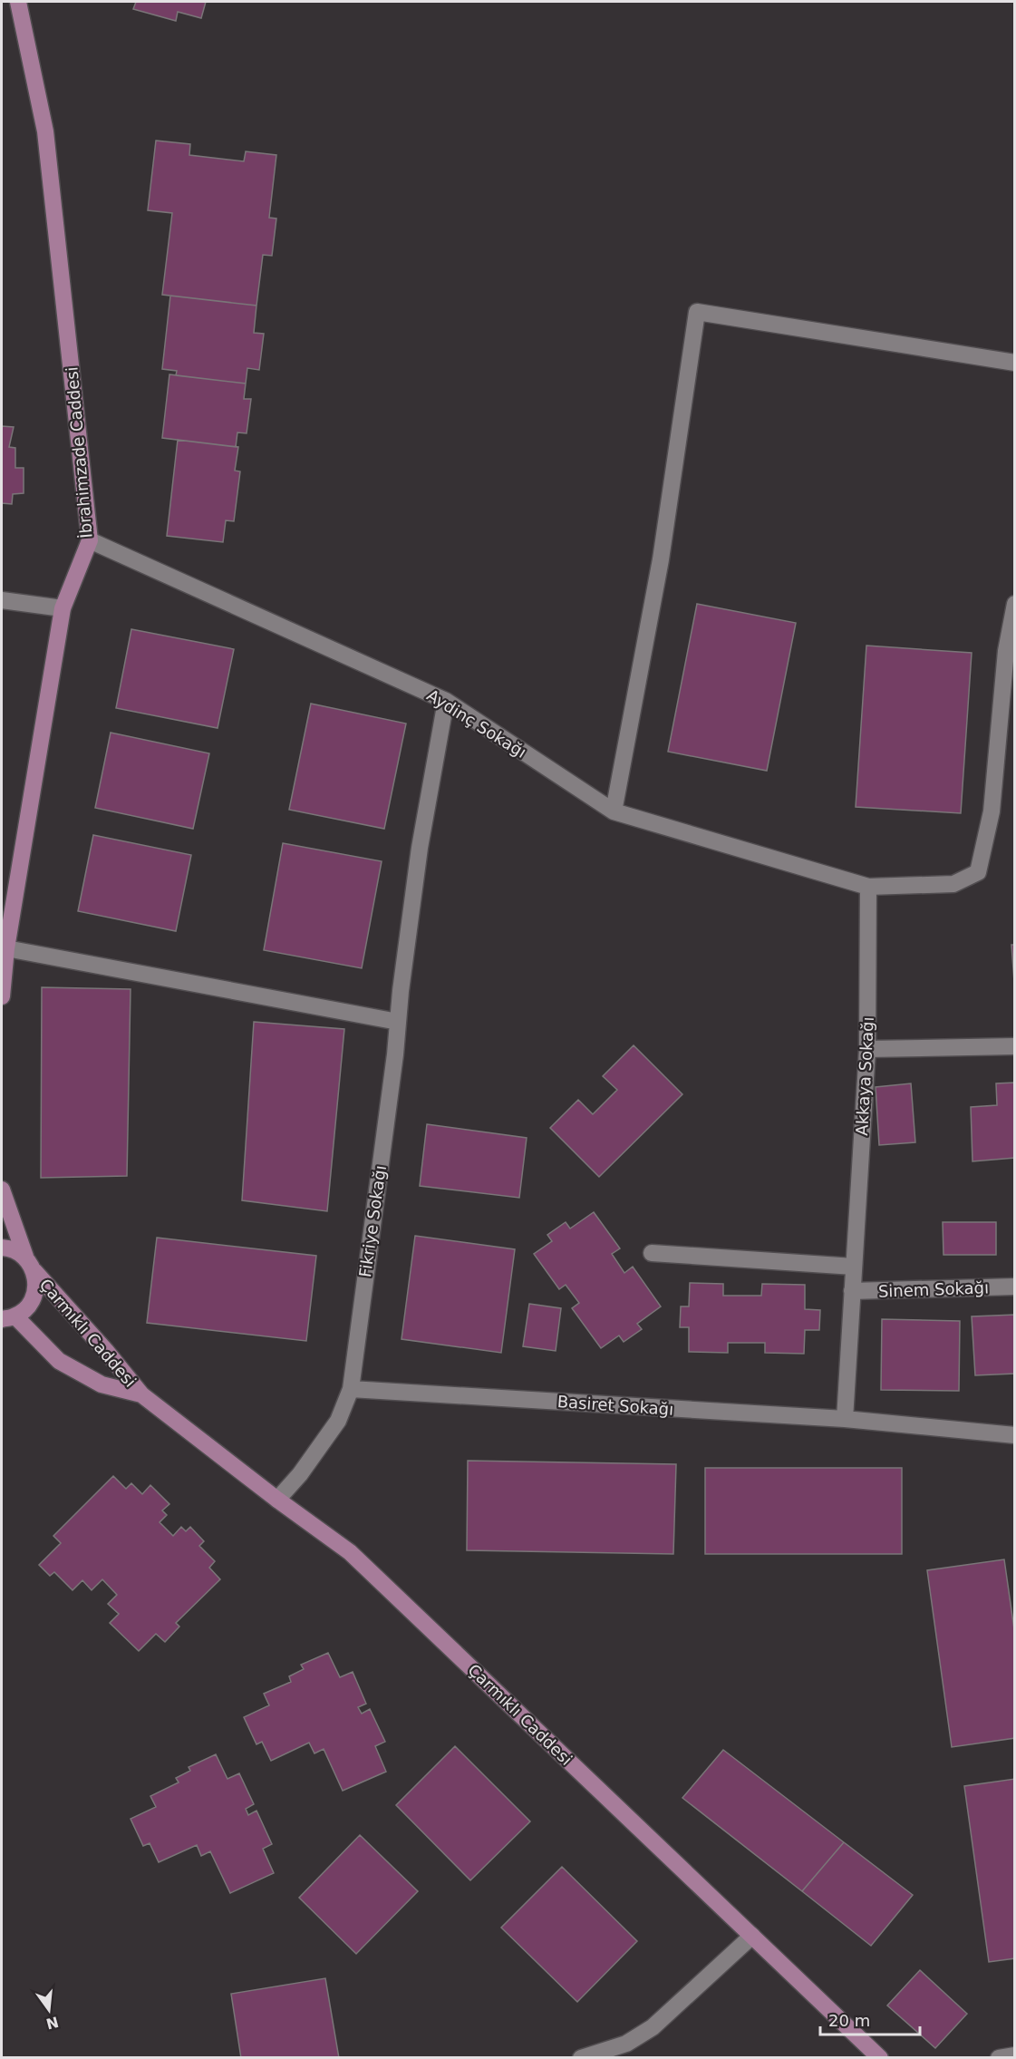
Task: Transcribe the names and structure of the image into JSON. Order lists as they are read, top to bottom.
{
  "streets": {
    "main road": ["İbrahimzade Caddesi", "Çarmıklı Caddesi"],
    "street": [
      "Aydinç Sokağı",
      "Akkaya Sokağı",
      "Fikriye Sokağı",
      "Sinem Sokağı",
      "Basiret Sokağı"
    ]
  },
  "crossings": [
    ["İbrahimzade Caddesi", "Aydinç Sokağı"],
    ["Aydinç Sokağı", "Akkaya Sokağı"],
    ["Aydinç Sokağı", "Fikriye Sokağı"],
    ["Akkaya Sokağı", "Sinem Sokağı"],
    ["Akkaya Sokağı", "Basiret Sokağı"],
    ["Fikriye Sokağı", "Basiret Sokağı"]
  ],
  "scale_bar": "20 m",
  "north": "bottom"
}
